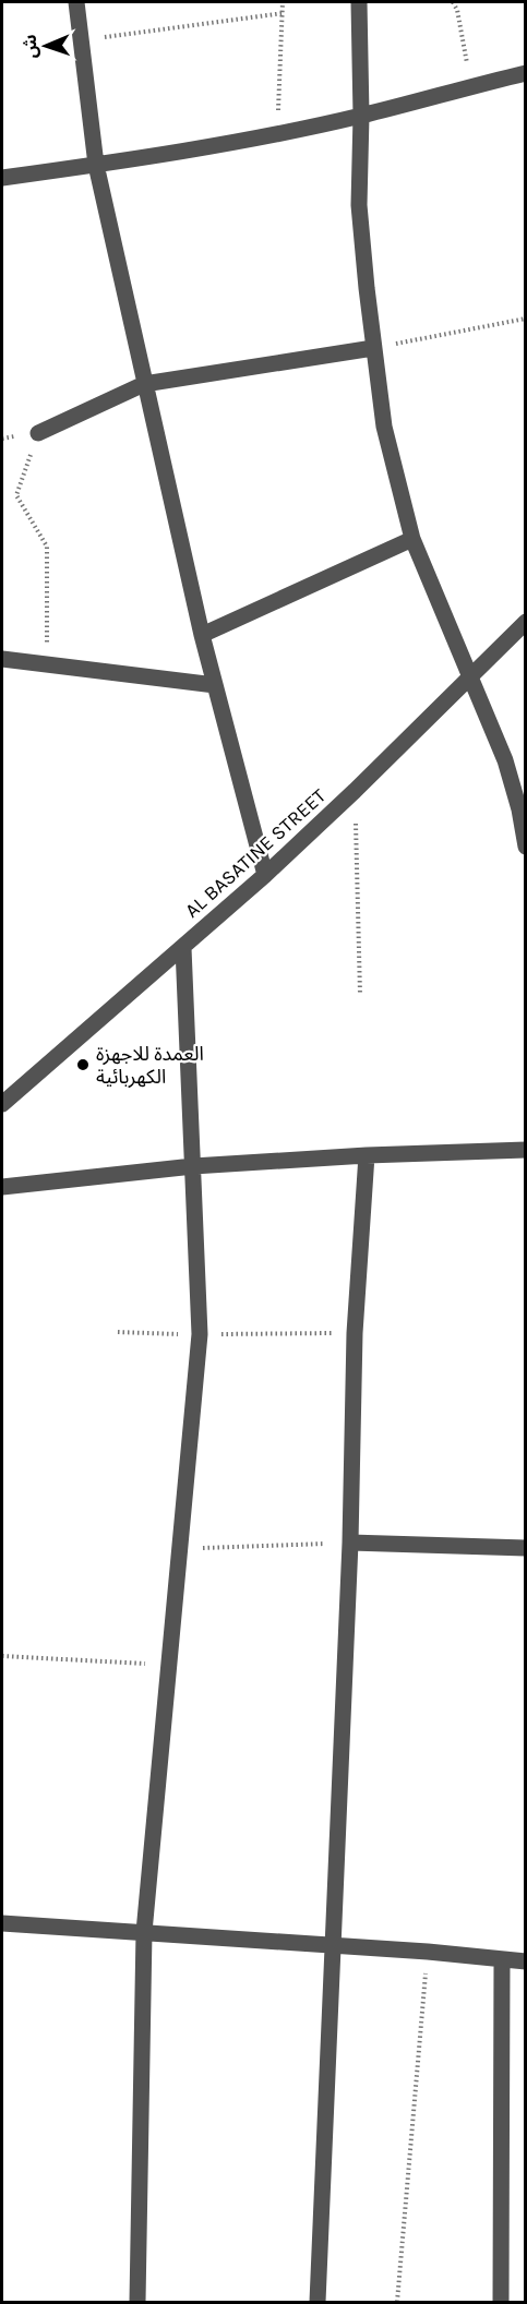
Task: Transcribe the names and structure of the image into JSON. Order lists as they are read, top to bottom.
{
  "streets": {
    "street": ["AL BASATINE STREET"]
  },
  "places": ["العمدة للاجهزة الكهربائية"],
  "north": "left"
}
